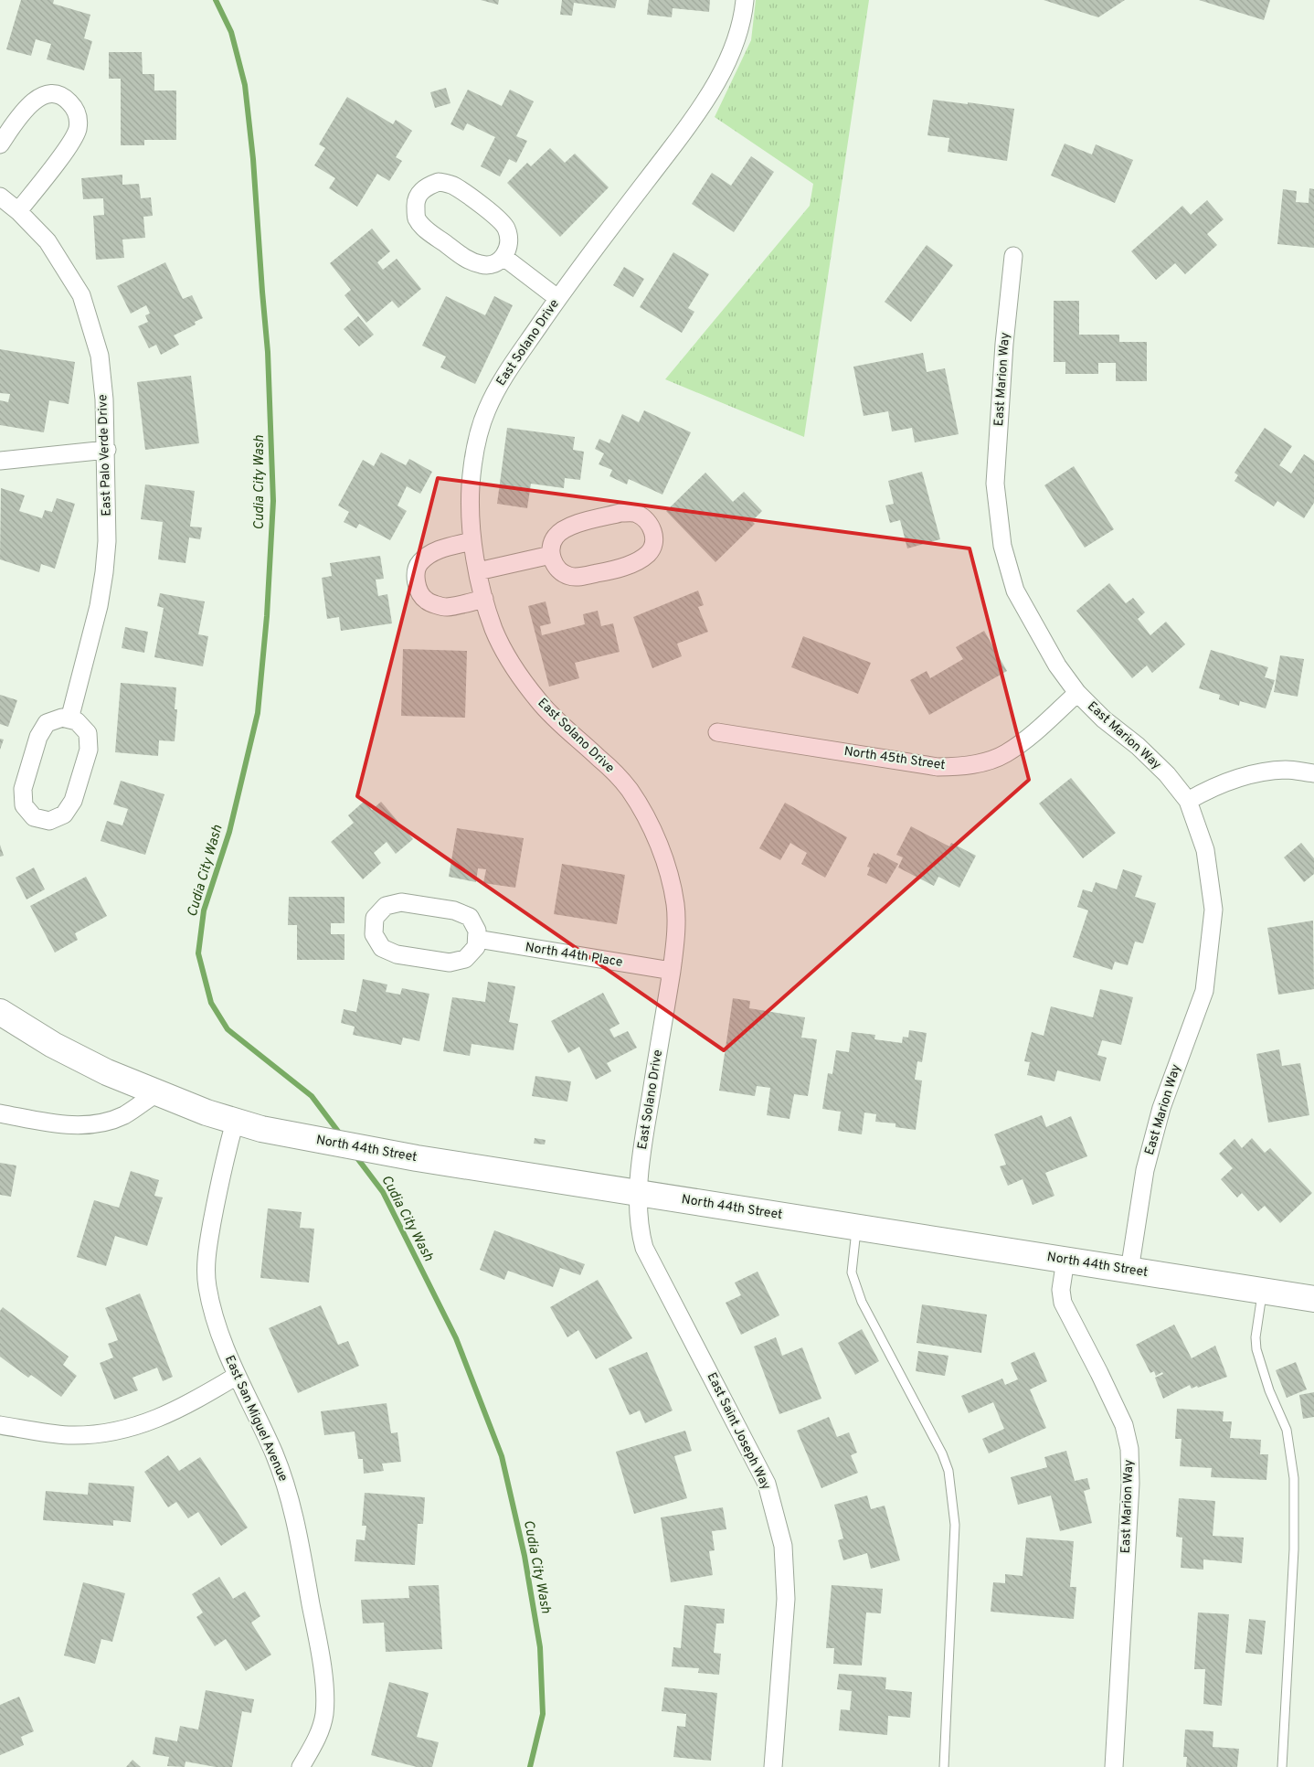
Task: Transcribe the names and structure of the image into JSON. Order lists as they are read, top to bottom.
{
  "streets": {
    "main road": ["North 44th Street"],
    "street": [
      "East Solano Drive",
      "East Marion Way",
      "East Palo Verde Drive",
      "North 45th Street",
      "North 44th Place",
      "East San Miguel Avenue",
      "East Saint Joseph Way"
    ]
  },
  "crossings": [
    ["East Solano Drive", "North 44th Place"],
    ["East Solano Drive", "North 44th Street"],
    ["East Solano Drive", "East Saint Joseph Way"],
    ["East Marion Way", "North 45th Street"],
    ["East Marion Way", "North 44th Street"],
    ["North 44th Street", "East San Miguel Avenue"],
    ["North 44th Street", "East Saint Joseph Way"]
  ],
  "water": ["Cudia City Wash"]
}
